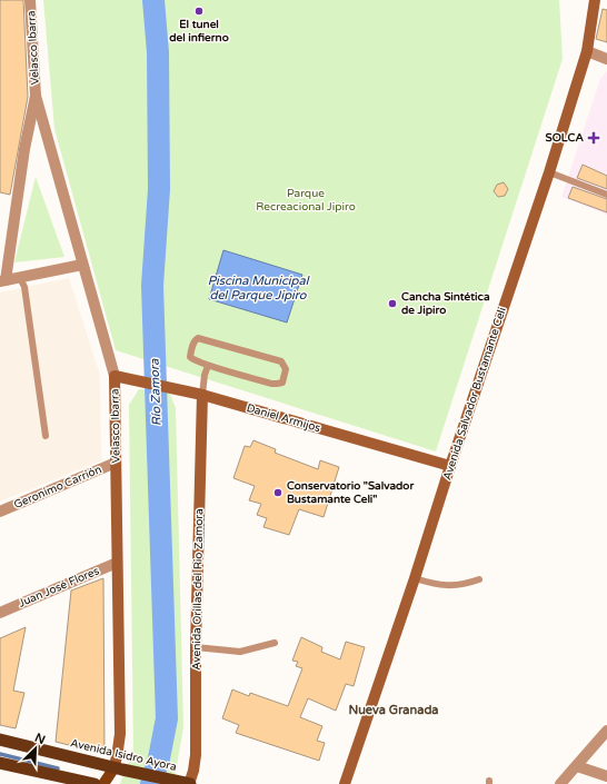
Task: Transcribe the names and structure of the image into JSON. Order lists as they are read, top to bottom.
{
  "streets": {
    "highway": ["Avenida Isidro Ayora"],
    "main road": [
      "Velasco Ibarra",
      "Avenida Salvador Bustamante Celi",
      "Daniel Armijos",
      "Avenida Orillas del Rio Zamora"
    ],
    "street": ["Geronimo Carrión", "Juan José Flores"]
  },
  "crossings": [
    ["Velasco Ibarra", "Daniel Armijos"],
    ["Velasco Ibarra", "Geronimo Carrión"],
    ["Velasco Ibarra", "Juan José Flores"],
    ["Velasco Ibarra", "Avenida Isidro Ayora"],
    ["Avenida Salvador Bustamante Celi", "Daniel Armijos"],
    ["Daniel Armijos", "Avenida Orillas del Rio Zamora"],
    ["Avenida Orillas del Rio Zamora", "Avenida Isidro Ayora"]
  ],
  "districts": ["Nueva Granada"],
  "water": ["Piscina Municipal del Parque Jipiro", "Río Zamora"],
  "parks": ["Parque Recreacional Jipiro"],
  "places": {
    "other": ["El tunel del infierno", "Cancha Sintética de Jipiro", "Conservatorio \"Salvador Bustamante Celi\""],
    "health": ["SOLCA"]
  },
  "north": "top right"
}
